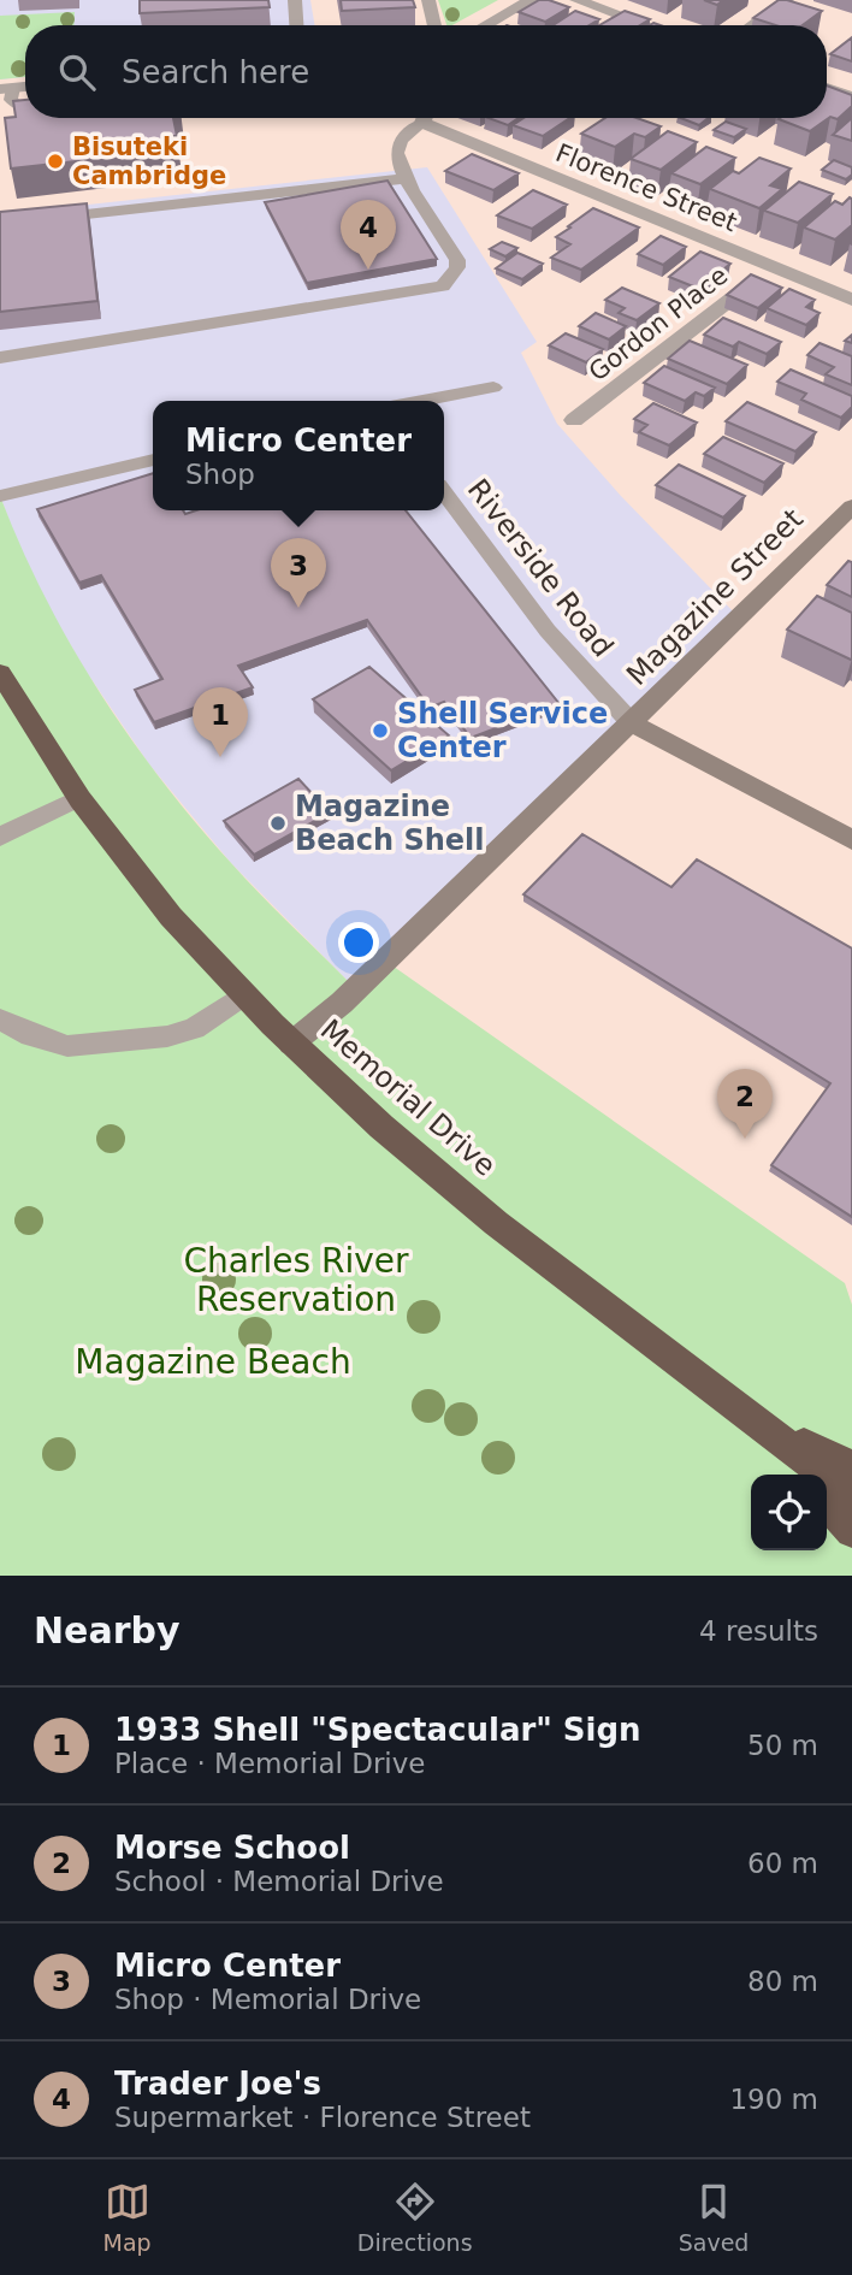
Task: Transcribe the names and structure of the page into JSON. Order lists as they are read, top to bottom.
{
  "streets": {
    "highway": ["Memorial Drive"],
    "street": ["Florence Street", "Gordon Place", "Magazine Street"],
    "lane": ["Riverside Road"]
  },
  "crossings": [
    ["Florence Street", "Gordon Place"],
    ["Riverside Road", "Magazine Street"],
    ["Magazine Street", "Memorial Drive"]
  ],
  "parks": ["Charles River Reservation", "Magazine Beach"],
  "places": ["Bisuteki Cambridge", "Shell Service Center", "Magazine Beach Shell"],
  "page": {
    "search": "Search here",
    "pins": [
      "4",
      "3",
      "1",
      "2"
    ],
    "popup": ["Micro Center", "Shop"],
    "heading": ["Nearby", "4 results"],
    "list": [
      {
        "mark": "1",
        "name": "1933 Shell \"Spectacular\" Sign",
        "note": "Place · Memorial Drive",
        "value": "50 m"
      },
      {
        "mark": "2",
        "name": "Morse School",
        "note": "School · Memorial Drive",
        "value": "60 m"
      },
      {
        "mark": "3",
        "name": "Micro Center",
        "note": "Shop · Memorial Drive",
        "value": "80 m"
      },
      {
        "mark": "4",
        "name": "Trader Joe's",
        "note": "Supermarket · Florence Street",
        "value": "190 m"
      }
    ],
    "nav": ["Map", "Directions", "Saved"]
  }
}
